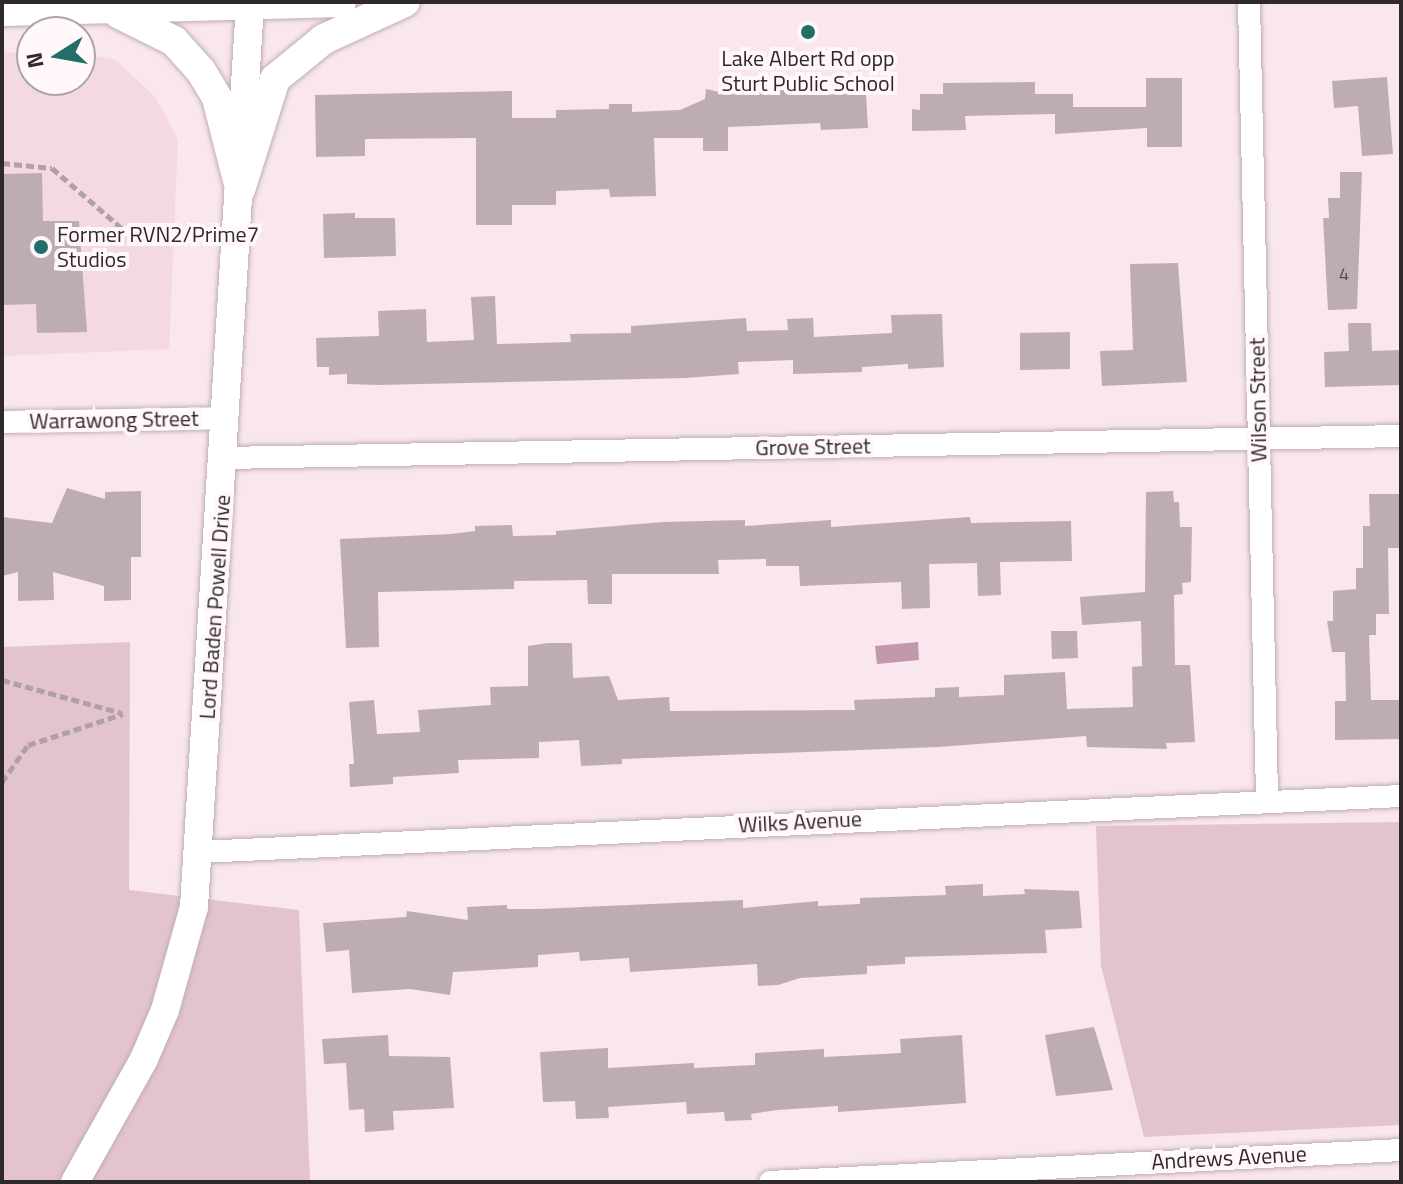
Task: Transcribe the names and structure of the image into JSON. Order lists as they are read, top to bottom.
{
  "streets": {
    "street": [
      "Wilson Street",
      "Warrawong Street",
      "Grove Street",
      "Lord Baden Powell Drive",
      "Wilks Avenue",
      "Andrews Avenue"
    ]
  },
  "crossings": [
    ["Wilson Street", "Grove Street"],
    ["Wilson Street", "Wilks Avenue"],
    ["Warrawong Street", "Lord Baden Powell Drive"],
    ["Grove Street", "Lord Baden Powell Drive"],
    ["Lord Baden Powell Drive", "Wilks Avenue"]
  ],
  "places": ["Lake Albert Rd opp Sturt Public School", "Former RVN2/Prime7 Studios"],
  "house_numbers": ["4"],
  "north": "left"
}
